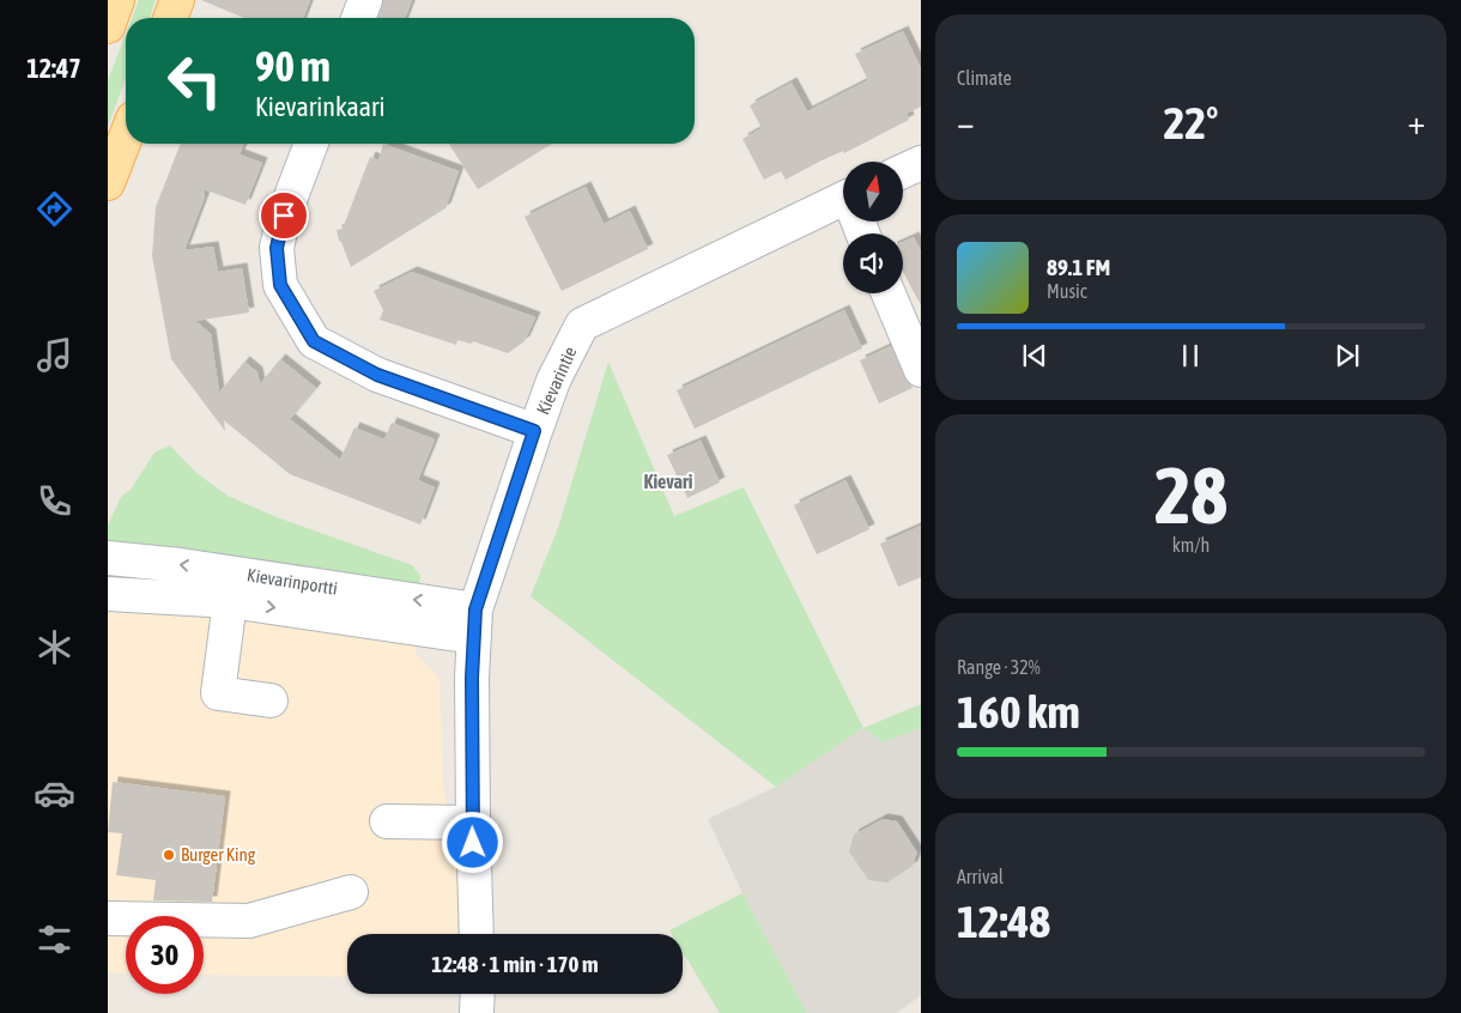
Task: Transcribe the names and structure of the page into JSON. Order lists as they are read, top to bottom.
{
  "streets": {
    "street": ["Kievarintie", "Kievarinportti"]
  },
  "crossings": [
    ["Kievarintie", "Kievarinportti"]
  ],
  "districts": ["Kievari"],
  "places": ["Burger King"],
  "north": "top",
  "page": {
    "tabs": "12:47",
    "tile": [
      "Climate",
      ["28", "km/h"],
      ["Range · 32%", "160 km"],
      ["Arrival", "12:48"]
    ],
    "turn": ["90 m", "Kievarinkaari"],
    "heat": ["−", "22°", "+"],
    "song": ["89.1 FM", "Music"],
    "limit": "30",
    "trip": "12:48 · 1 min · 170 m"
  }
}
